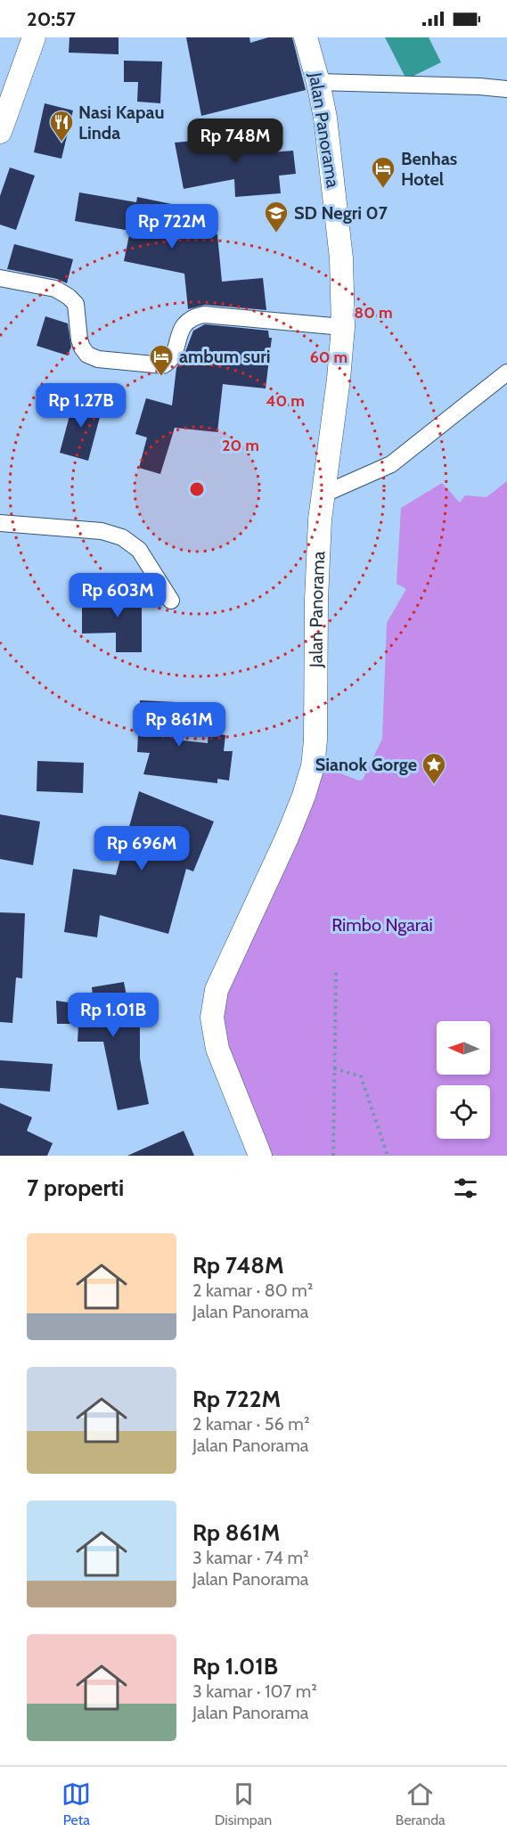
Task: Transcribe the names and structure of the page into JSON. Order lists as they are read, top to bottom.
{
  "streets": {
    "main road": ["Jalan Panorama"]
  },
  "parks": ["Rimbo Ngarai"],
  "places": {
    "restaurant": ["Nasi Kapau Linda"],
    "hotel": ["Benhas Hotel", "ambum suri"],
    "school or university": ["SD Negri 07"],
    "place": ["Sianok Gorge"]
  },
  "north": "left",
  "page": {
    "status": "20:57",
    "price": [
      "Rp 748M",
      "Rp 722M",
      "Rp 1.27B",
      "Rp 603M",
      "Rp 861M",
      "Rp 696M",
      "Rp 1.01B"
    ],
    "heading": "7 properti",
    "list": [
      {
        "name": "Rp 748M",
        "note": "2 kamar · 80 m² · Jalan Panorama"
      },
      {
        "name": "Rp 722M",
        "note": "2 kamar · 56 m² · Jalan Panorama"
      },
      {
        "name": "Rp 861M",
        "note": "3 kamar · 74 m² · Jalan Panorama"
      },
      {
        "name": "Rp 1.01B",
        "note": "3 kamar · 107 m² · Jalan Panorama"
      }
    ],
    "tabs": ["Peta", "Disimpan", "Beranda"]
  },
  "rings": [
    "80 m",
    "60 m",
    "40 m",
    "20 m"
  ]
}
